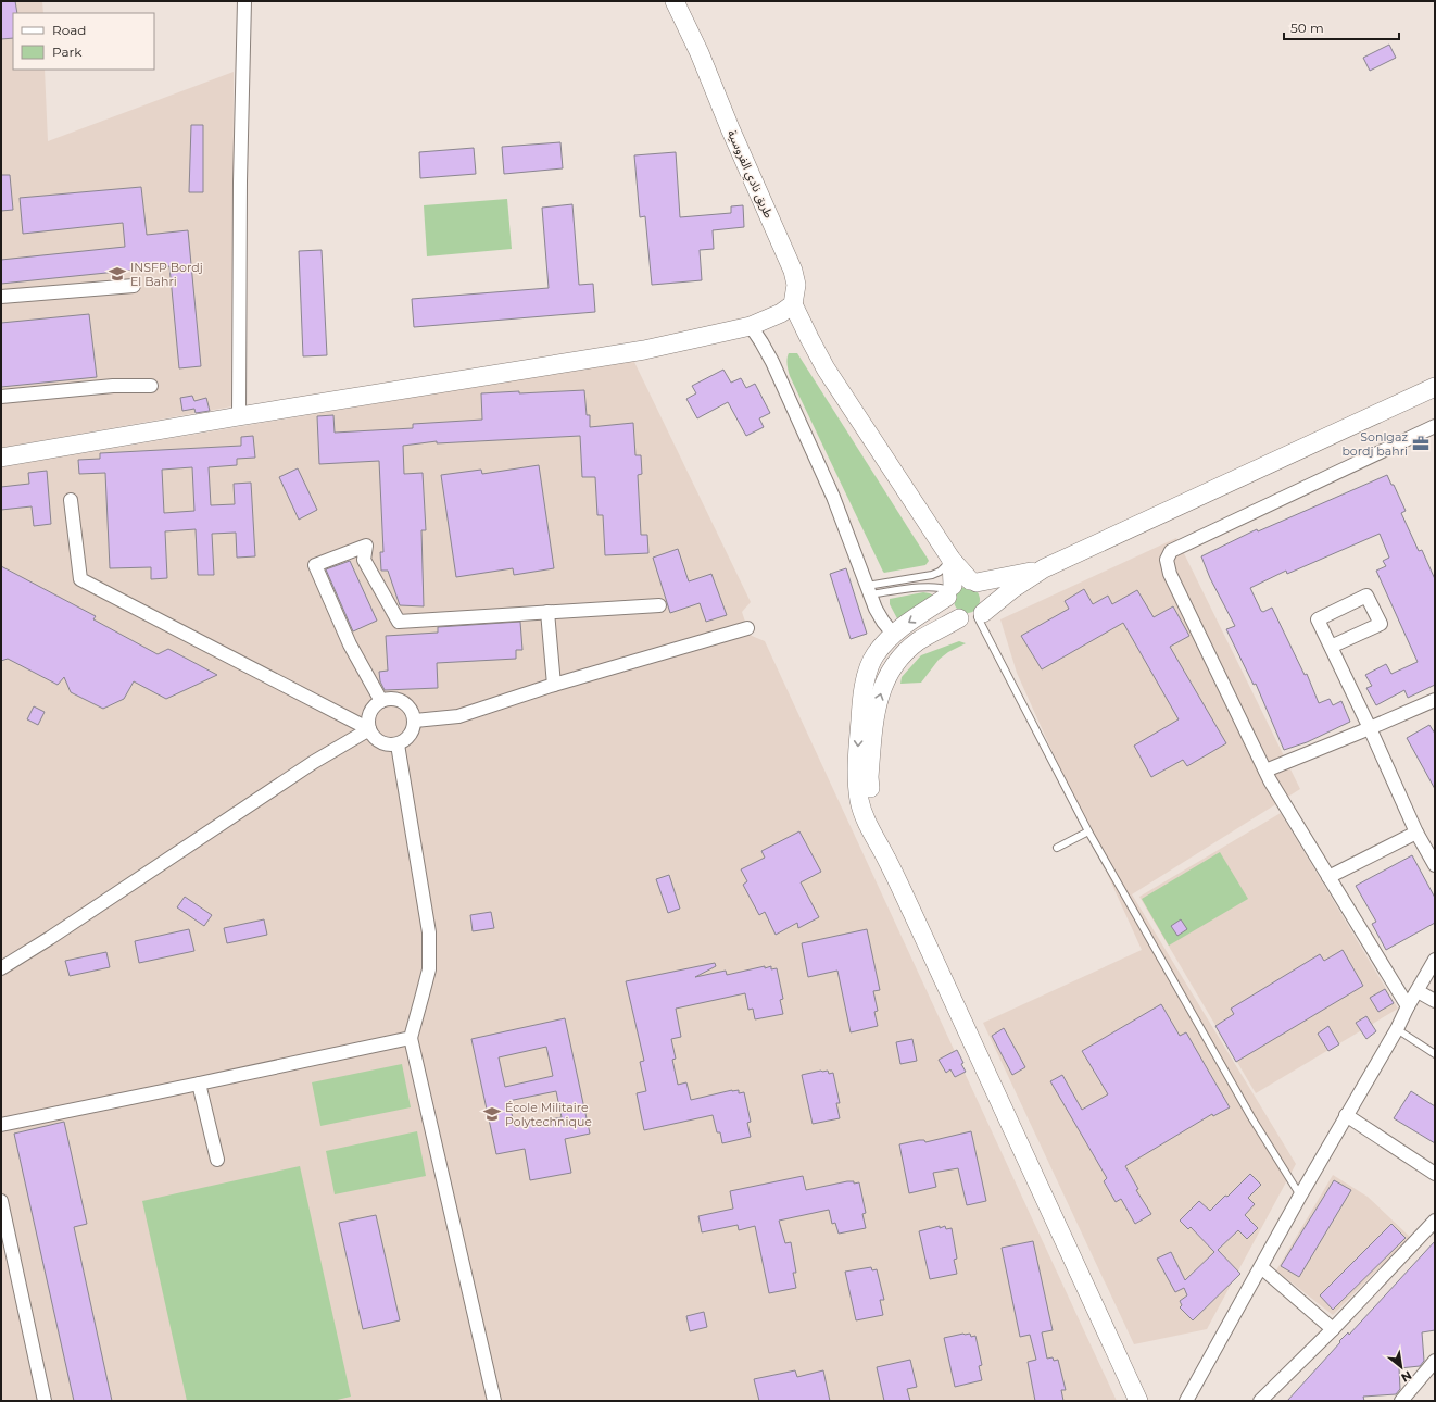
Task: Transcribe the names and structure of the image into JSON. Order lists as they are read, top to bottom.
{
  "streets": {
    "main road": ["طريق نادي الفروسية"]
  },
  "places": {
    "school or university": ["INSFP Bordj El Bahri", "École Militaire Polytechnique"],
    "office": ["Sonlgaz bordj bahri"]
  },
  "legend": ["Road", "Park"],
  "scale_bar": "50 m",
  "north": "bottom right"
}
